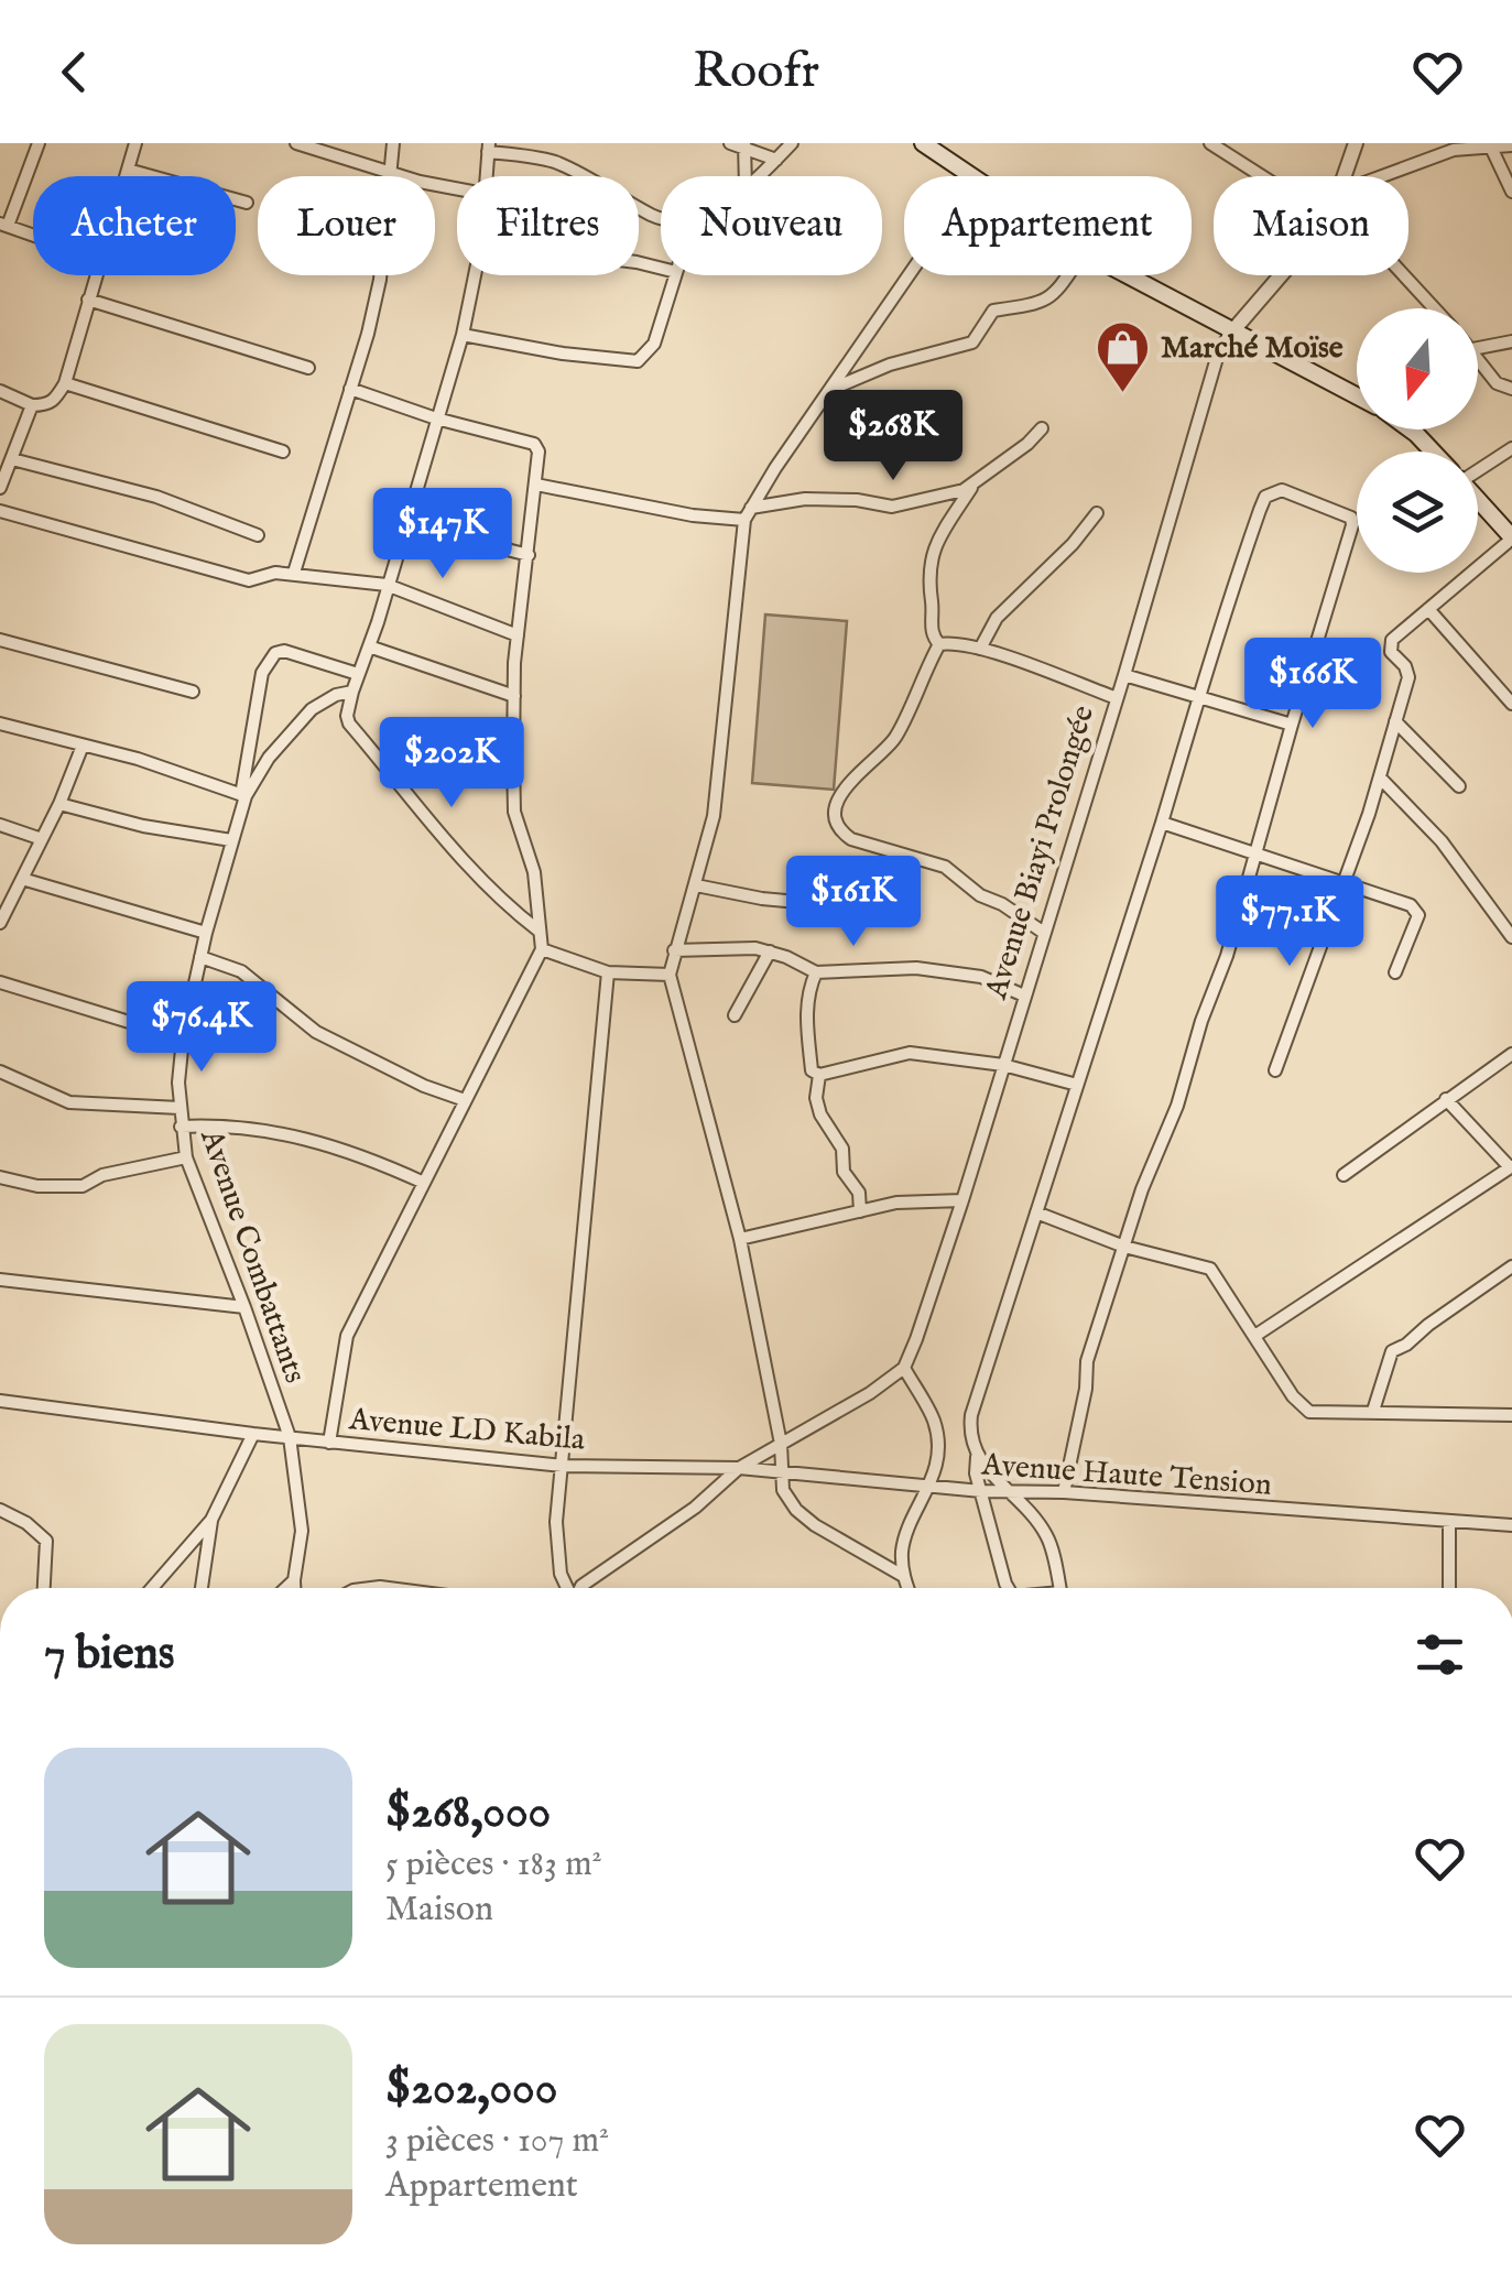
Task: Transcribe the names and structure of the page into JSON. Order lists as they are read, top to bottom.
{
  "streets": {
    "street": [
      "Avenue Biayi Prolongée",
      "Avenue Combattants",
      "Avenue LD Kabila",
      "Avenue Haute Tension"
    ]
  },
  "crossings": [
    ["Avenue Combattants", "Avenue LD Kabila"],
    ["Avenue LD Kabila", "Avenue Haute Tension"]
  ],
  "places": {
    "shop": ["Marché Moïse"]
  },
  "north": "bottom",
  "page": {
    "header": "Roofr",
    "chip": [
      "Acheter",
      "Louer",
      "Filtres",
      "Nouveau",
      "Appartement",
      "Maison"
    ],
    "price": [
      "$268K",
      "$147K",
      "$166K",
      "$202K",
      "$161K",
      "$77.1K",
      "$76.4K"
    ],
    "heading": "7 biens",
    "list": [
      {
        "name": "$268,000",
        "note": "5 pièces · 183 m² · Maison"
      },
      {
        "name": "$202,000",
        "note": "3 pièces · 107 m² · Appartement"
      }
    ]
  }
}
